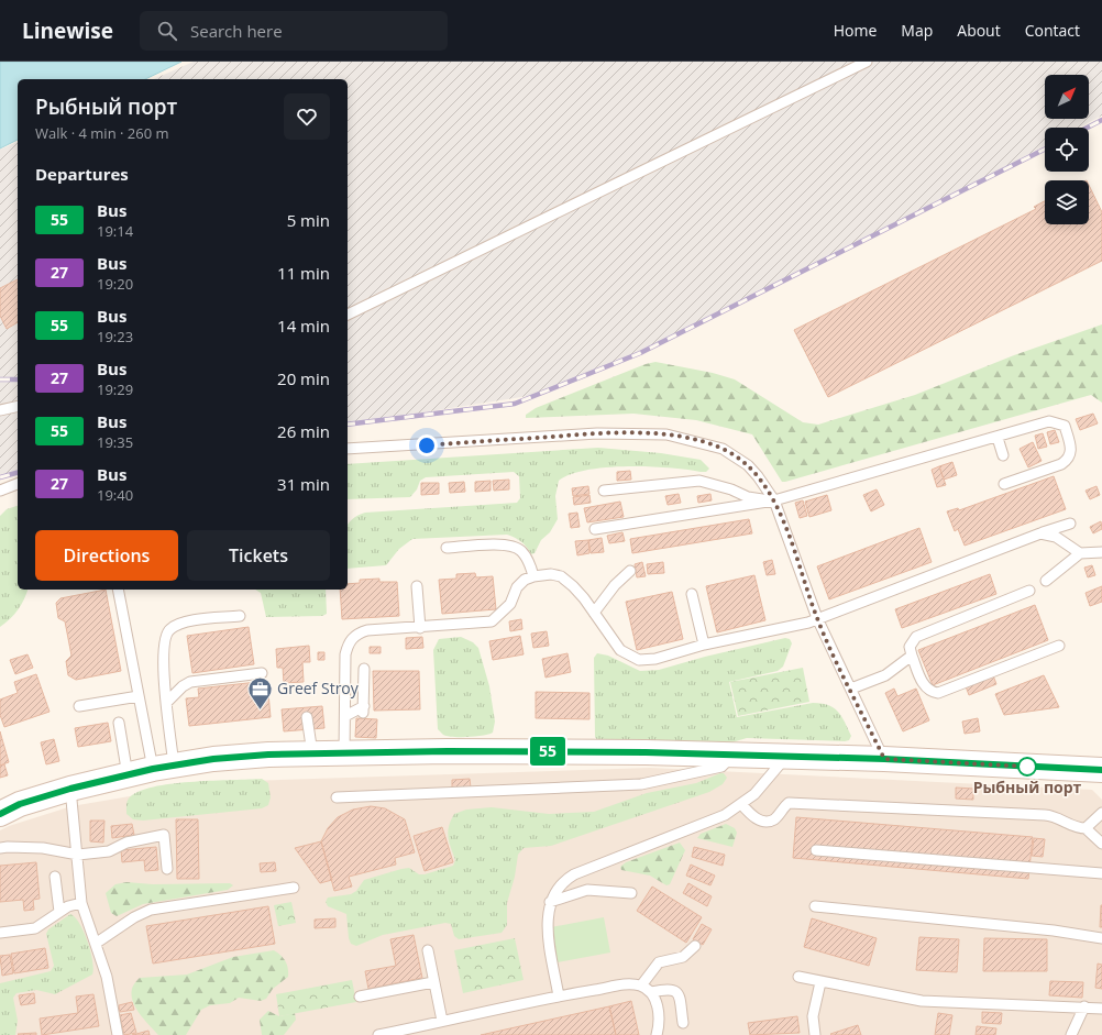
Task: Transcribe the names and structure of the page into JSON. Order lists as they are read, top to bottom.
{
  "places": {
    "office": ["Greef Stroy"],
    "other": ["Рыбный порт"]
  },
  "lines": ["bus line 55"],
  "north": "top right",
  "page": {
    "header": "Linewise",
    "search": "Search here",
    "nav": [
      "Home",
      "Map",
      "About",
      "Contact"
    ],
    "on_map": "55",
    "heading": [
      ["Рыбный порт", "Walk · 4 min · 260 m"],
      "Departures"
    ],
    "list": [
      {
        "mark": "55",
        "name": "Bus",
        "note": "19:14",
        "value": "5 min"
      },
      {
        "mark": "27",
        "name": "Bus",
        "note": "19:20",
        "value": "11 min"
      },
      {
        "mark": "55",
        "name": "Bus",
        "note": "19:23",
        "value": "14 min"
      },
      {
        "mark": "27",
        "name": "Bus",
        "note": "19:29",
        "value": "20 min"
      },
      {
        "mark": "55",
        "name": "Bus",
        "note": "19:35",
        "value": "26 min"
      },
      {
        "mark": "27",
        "name": "Bus",
        "note": "19:40",
        "value": "31 min"
      }
    ],
    "buttons": ["Directions", "Tickets"]
  }
}
